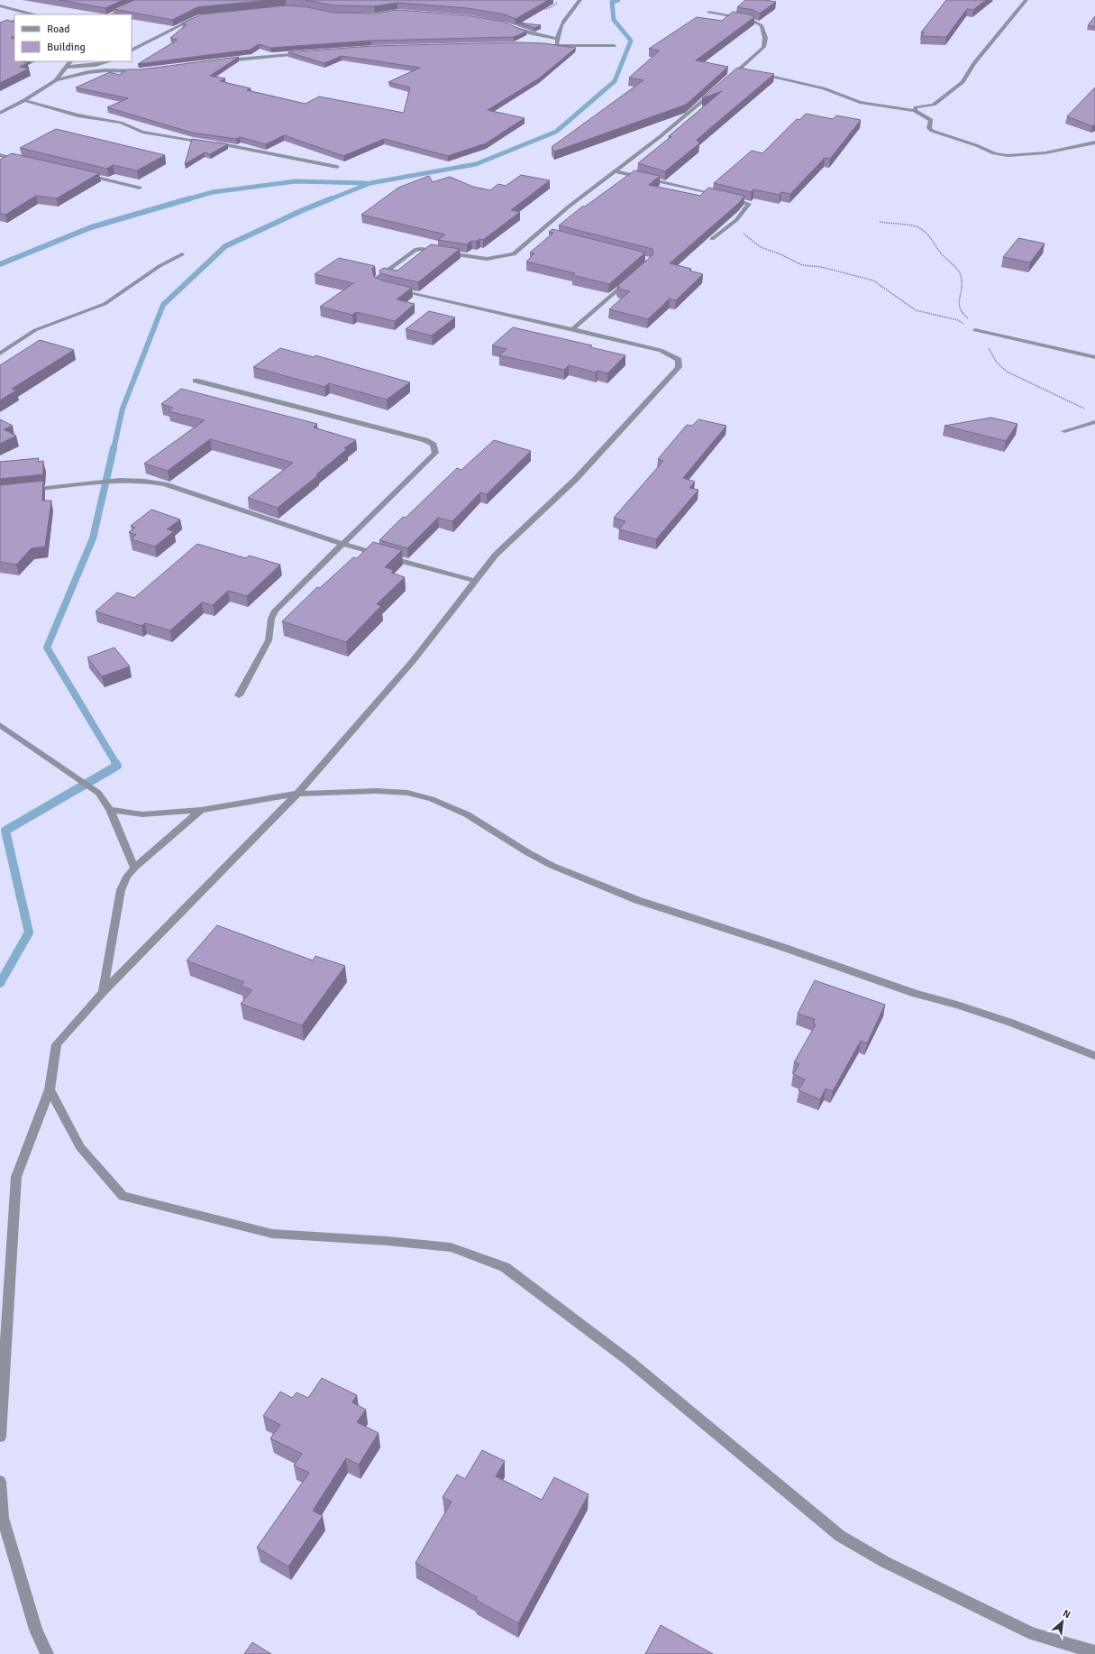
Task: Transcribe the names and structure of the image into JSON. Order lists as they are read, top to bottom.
{
  "legend": ["Road", "Building"],
  "north": "top right"
}
